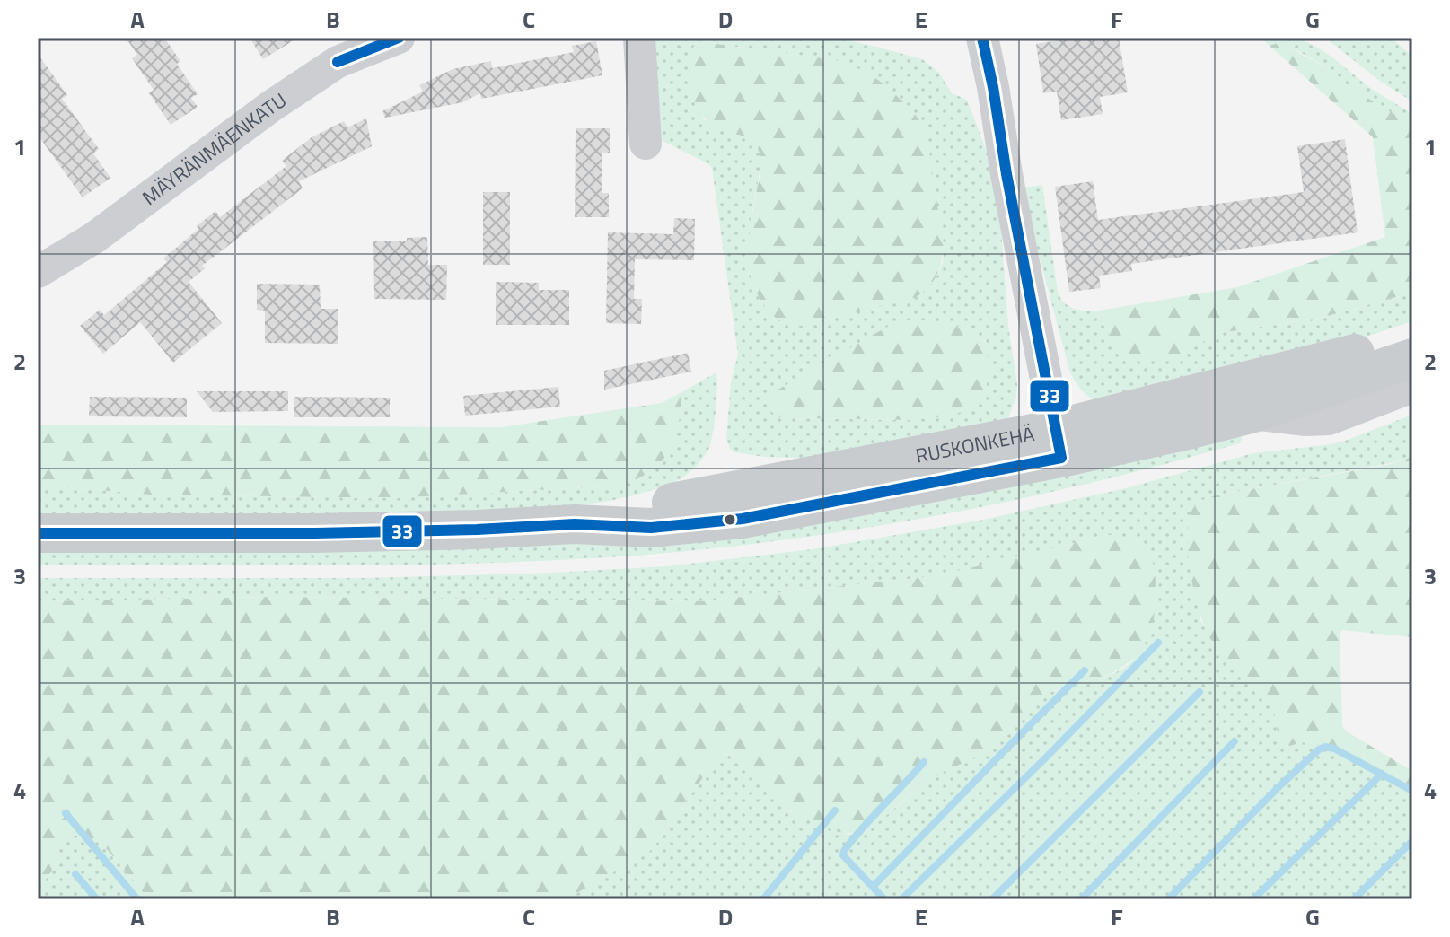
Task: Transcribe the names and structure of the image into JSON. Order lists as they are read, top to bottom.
{
  "streets": {
    "main road": ["RUSKONKEHÄ"],
    "street": ["MÄYRÄNMÄENKATU"]
  },
  "lines": ["transit line 33"],
  "grid": {
    "columns": [
      "A",
      "B",
      "C",
      "D",
      "E",
      "F",
      "G"
    ],
    "rows": [
      "1",
      "2",
      "3",
      "4"
    ]
  }
}
